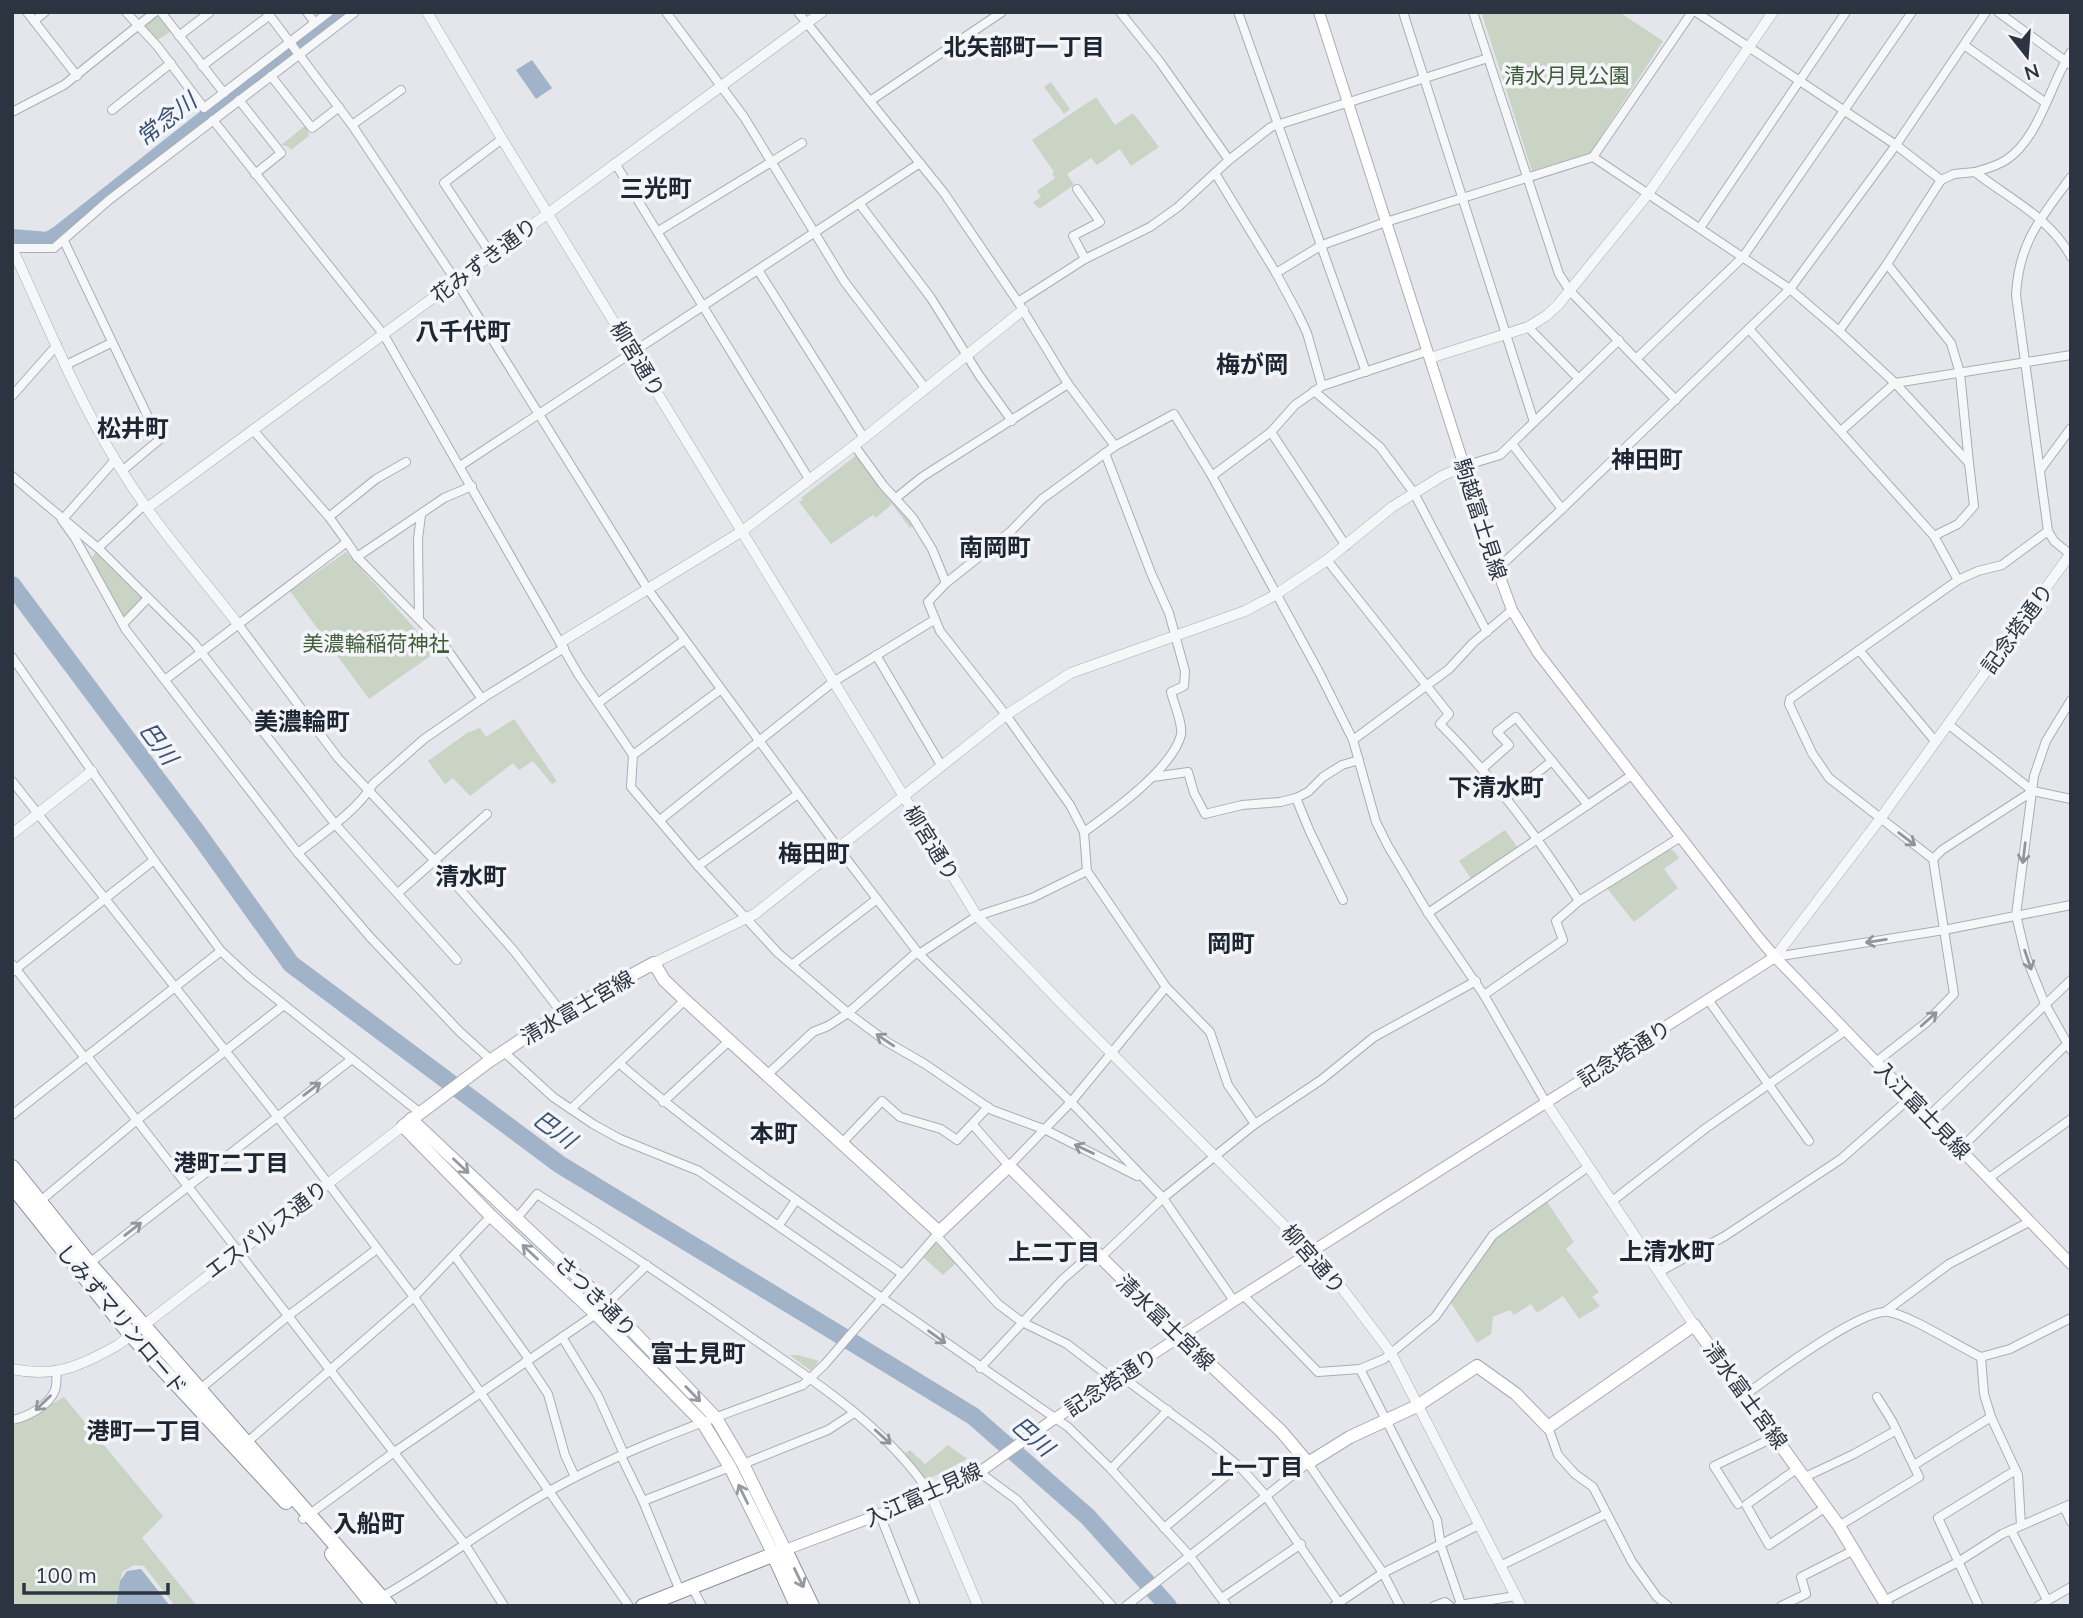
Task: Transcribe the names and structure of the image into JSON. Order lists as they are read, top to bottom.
{
  "streets": {
    "highway": ["さつき通り", "しみずマリンロード"],
    "main road": [
      "駒越富士見線",
      "記念塔通り",
      "清水富士宮線",
      "入江富士見線"
    ],
    "street": ["花みずき通り", "柳宮通り", "エスパルス通り"]
  },
  "crossings": [
    ["花みずき通り", "柳宮通り"],
    ["柳宮通り", "記念塔通り"],
    ["駒越富士見線", "記念塔通り"],
    ["駒越富士見線", "入江富士見線"],
    ["記念塔通り", "清水富士宮線"],
    ["記念塔通り", "入江富士見線"],
    ["清水富士宮線", "エスパルス通り"],
    ["清水富士宮線", "さつき通り"],
    ["入江富士見線", "さつき通り"],
    ["エスパルス通り", "さつき通り"],
    ["エスパルス通り", "しみずマリンロード"]
  ],
  "districts": [
    "北矢部町一丁目",
    "三光町",
    "八千代町",
    "梅が岡",
    "松井町",
    "神田町",
    "南岡町",
    "美濃輪町",
    "下清水町",
    "梅田町",
    "清水町",
    "岡町",
    "本町",
    "港町二丁目",
    "上二丁目",
    "上清水町",
    "富士見町",
    "港町一丁目",
    "上一丁目",
    "入船町"
  ],
  "water": ["常念川", "巴川"],
  "parks": ["清水月見公園", "美濃輪稲荷神社"],
  "scale_bar": "100 m",
  "north": "bottom"
}
